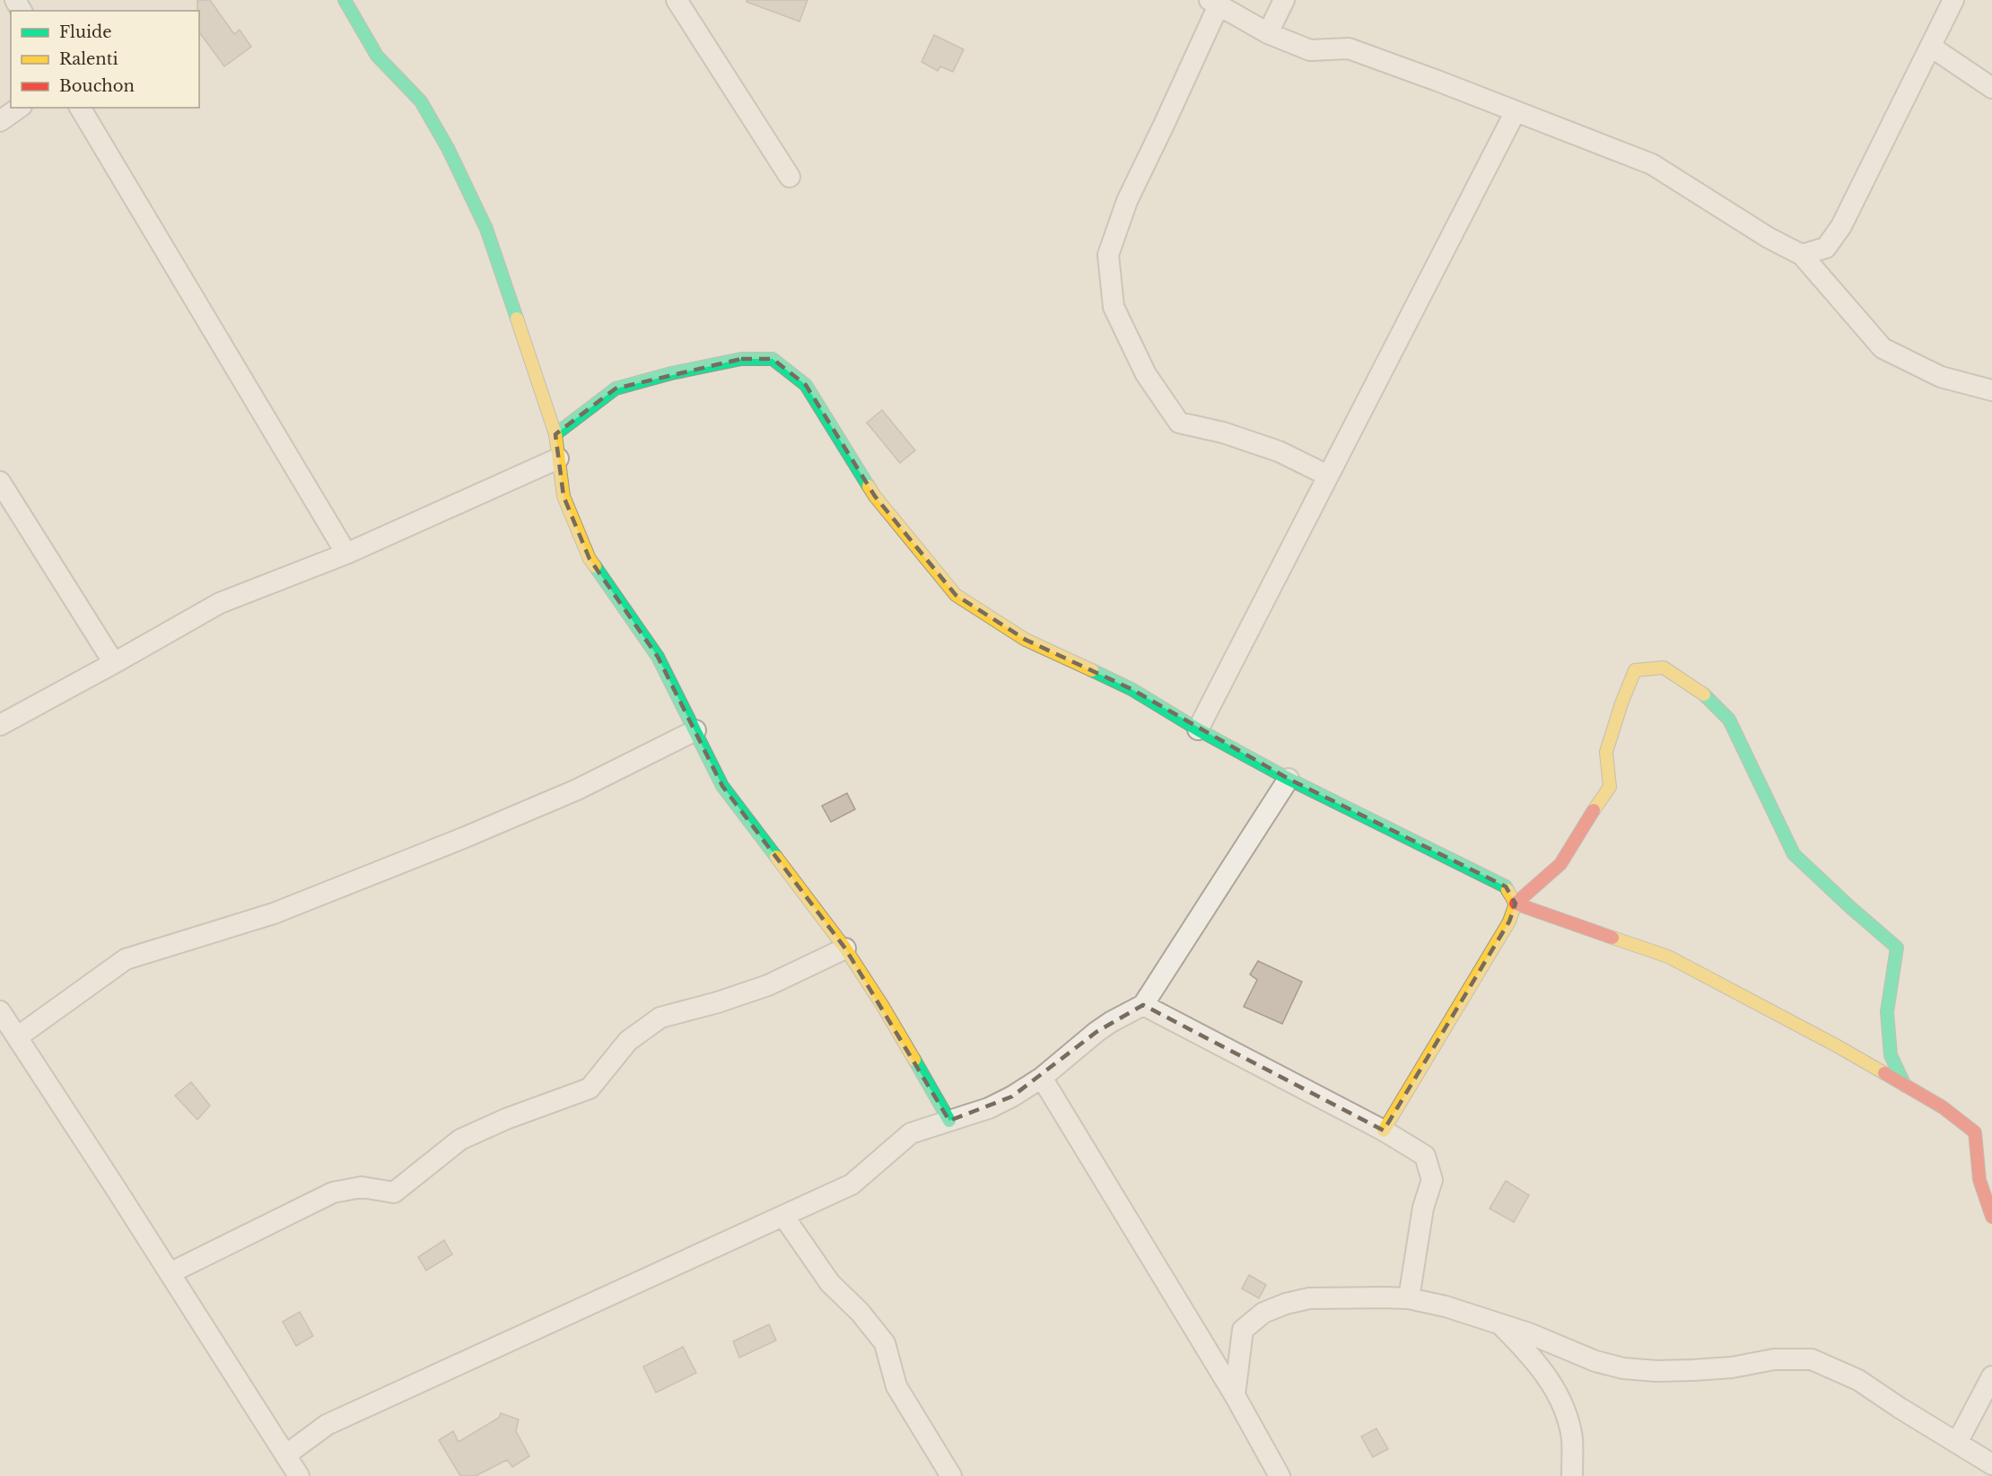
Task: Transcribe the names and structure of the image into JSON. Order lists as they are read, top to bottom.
{
  "legend": ["Fluide", "Ralenti", "Bouchon"]
}
